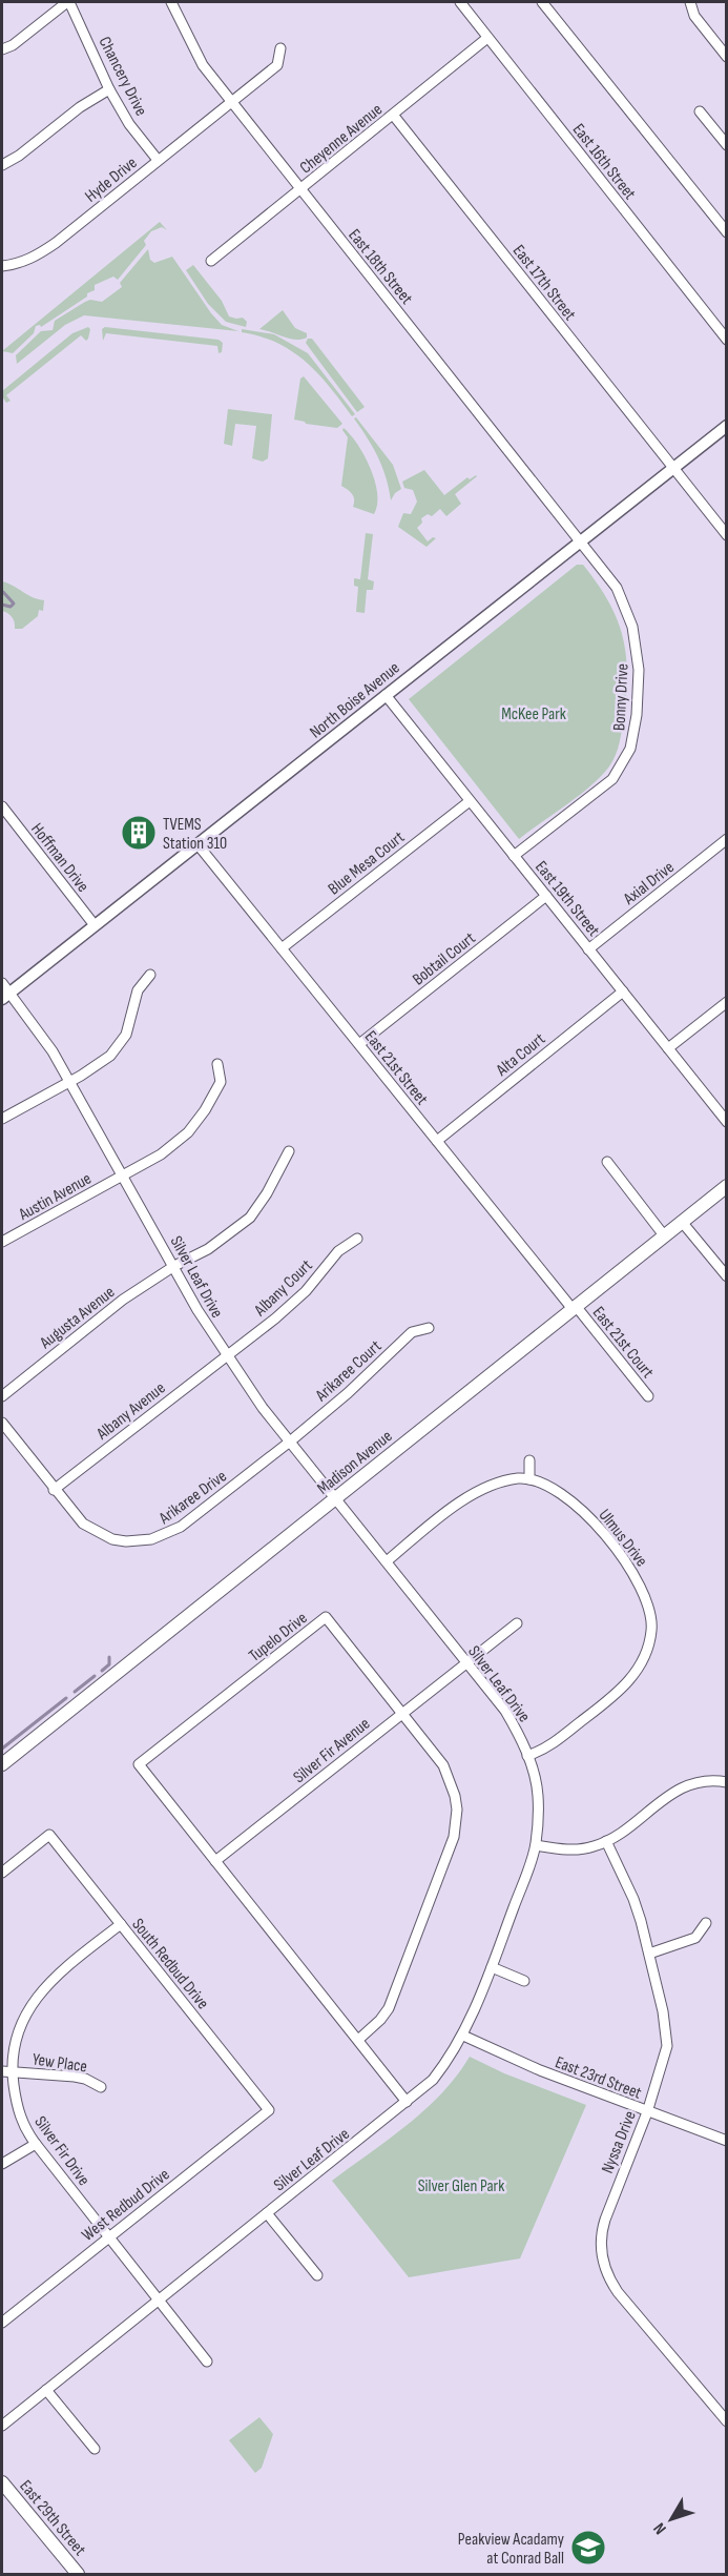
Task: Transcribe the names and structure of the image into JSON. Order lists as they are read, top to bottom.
{
  "streets": {
    "main road": ["Madison Avenue", "East 29th Street"],
    "street": [
      "Chancery Drive",
      "Cheyenne Avenue",
      "East 16th Street",
      "Hyde Drive",
      "East 18th Street",
      "East 17th Street",
      "Bonny Drive",
      "North Boise Avenue",
      "Hoffman Drive",
      "Blue Mesa Court",
      "Axial Drive",
      "East 19th Street",
      "Bobtail Court",
      "Alta Court",
      "East 21st Street",
      "Austin Avenue",
      "Silver Leaf Drive",
      "Albany Court",
      "Augusta Avenue",
      "East 21st Court",
      "Arikaree Court",
      "Albany Avenue",
      "Arikaree Drive",
      "Ulmus Drive",
      "Tupelo Drive",
      "Silver Fir Avenue",
      "South Redbud Drive",
      "Yew Place",
      "East 23rd Street",
      "Nyssa Drive",
      "Silver Fir Drive",
      "West Redbud Drive"
    ]
  },
  "crossings": [
    ["Chancery Drive", "Hyde Drive"],
    ["Cheyenne Avenue", "East 16th Street"],
    ["Cheyenne Avenue", "East 18th Street"],
    ["Cheyenne Avenue", "East 17th Street"],
    ["Hyde Drive", "East 18th Street"],
    ["East 18th Street", "Bonny Drive"],
    ["East 18th Street", "North Boise Avenue"],
    ["East 17th Street", "North Boise Avenue"],
    ["Bonny Drive", "North Boise Avenue"],
    ["Bonny Drive", "East 19th Street"],
    ["North Boise Avenue", "Hoffman Drive"],
    ["North Boise Avenue", "East 19th Street"],
    ["North Boise Avenue", "East 21st Street"],
    ["North Boise Avenue", "Silver Leaf Drive"],
    ["Blue Mesa Court", "East 19th Street"],
    ["Blue Mesa Court", "East 21st Street"],
    ["Axial Drive", "East 19th Street"],
    ["East 19th Street", "Bobtail Court"],
    ["East 19th Street", "Alta Court"],
    ["Bobtail Court", "East 21st Street"],
    ["Alta Court", "East 21st Street"],
    ["East 21st Street", "East 21st Court"],
    ["East 21st Street", "Madison Avenue"],
    ["Austin Avenue", "Silver Leaf Drive"],
    ["Silver Leaf Drive", "Albany Court"],
    ["Silver Leaf Drive", "Augusta Avenue"],
    ["Silver Leaf Drive", "Arikaree Court"],
    ["Silver Leaf Drive", "Albany Avenue"],
    ["Silver Leaf Drive", "Madison Avenue"],
    ["Silver Leaf Drive", "Arikaree Drive"],
    ["Silver Leaf Drive", "Ulmus Drive"],
    ["Silver Leaf Drive", "Tupelo Drive"],
    ["Silver Leaf Drive", "Silver Fir Avenue"],
    ["Silver Leaf Drive", "East 23rd Street"],
    ["Silver Leaf Drive", "Silver Fir Drive"],
    ["Albany Court", "Albany Avenue"],
    ["East 21st Court", "Madison Avenue"],
    ["Arikaree Court", "Arikaree Drive"],
    ["Albany Avenue", "Arikaree Drive"],
    ["Tupelo Drive", "Silver Fir Avenue"],
    ["South Redbud Drive", "Silver Fir Drive"],
    ["South Redbud Drive", "West Redbud Drive"],
    ["Yew Place", "Silver Fir Drive"],
    ["East 23rd Street", "Nyssa Drive"],
    ["Silver Fir Drive", "West Redbud Drive"]
  ],
  "parks": ["McKee Park", "Silver Glen Park"],
  "places": {
    "building": ["TVEMS Station 310"],
    "school or university": ["Peakview Acadamy at Conrad Ball"]
  },
  "north": "bottom left"
}
